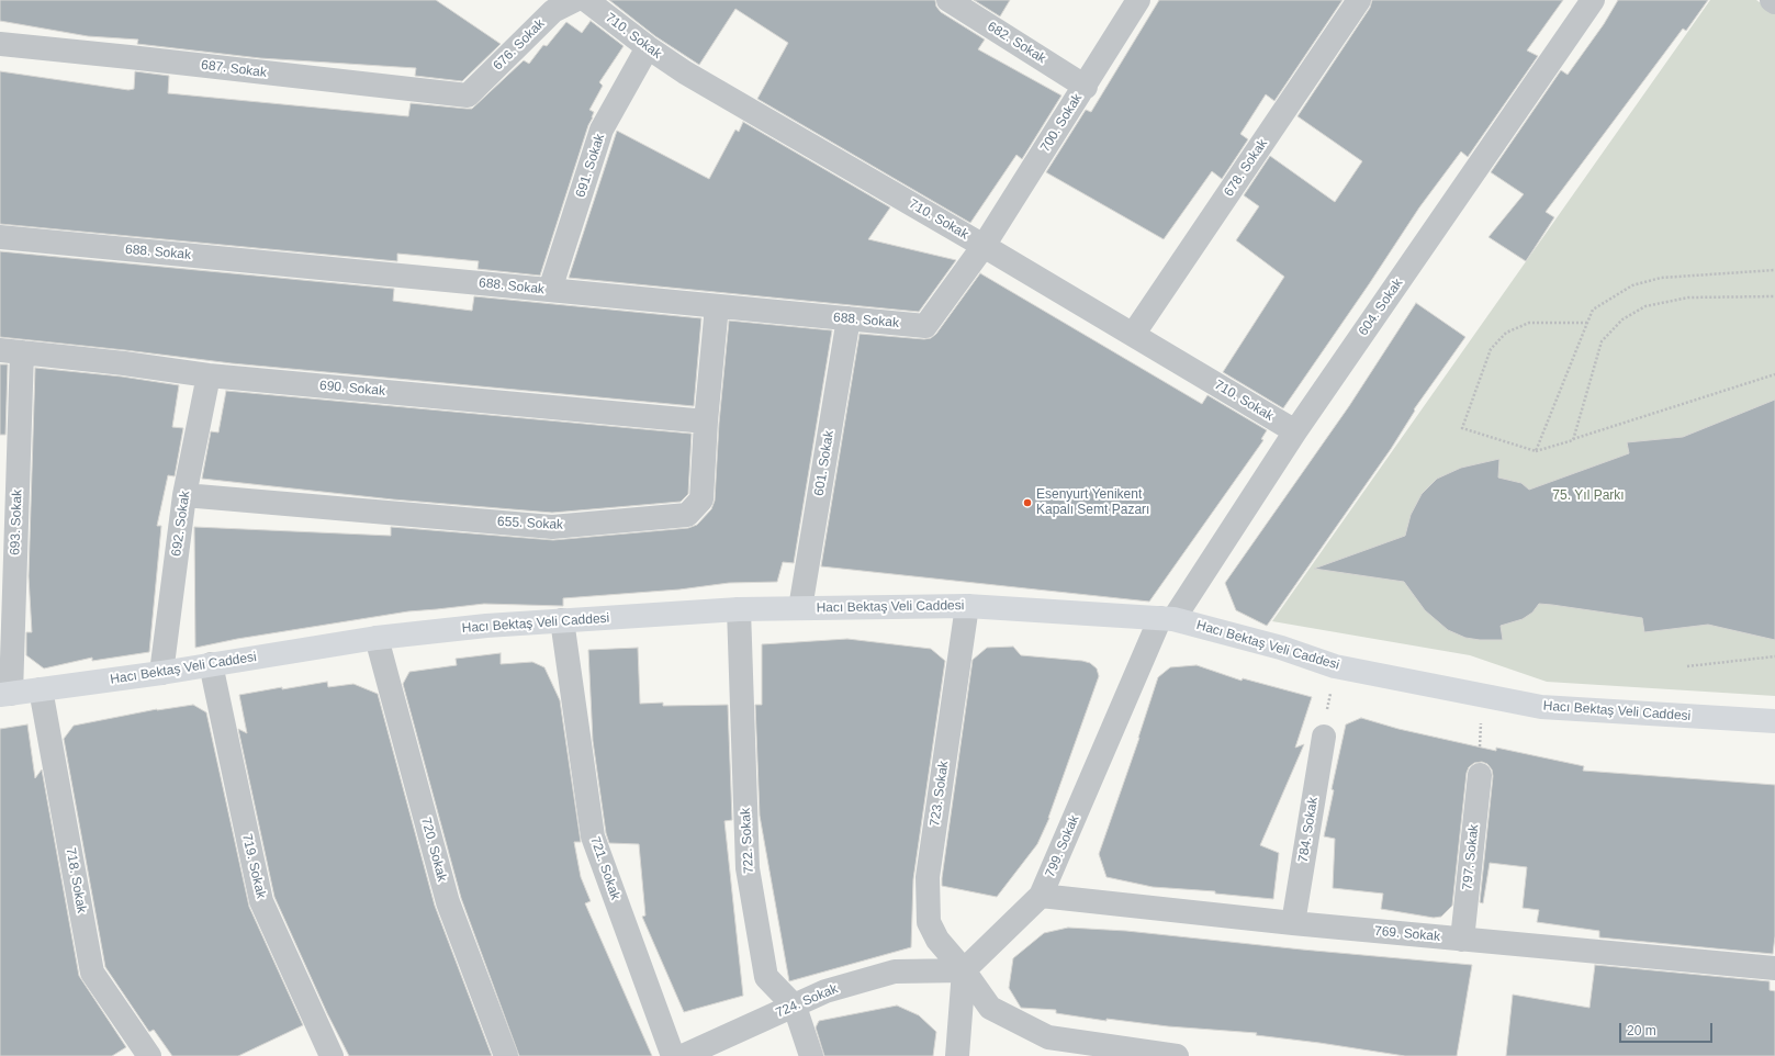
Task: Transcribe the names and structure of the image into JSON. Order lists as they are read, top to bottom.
{
  "streets": {
    "main road": ["Hacı Bektaş Veli Caddesi"],
    "street": [
      "710. Sokak",
      "682. Sokak",
      "676. Sokak",
      "687. Sokak",
      "700. Sokak",
      "691. Sokak",
      "678. Sokak",
      "688. Sokak",
      "604. Sokak",
      "690. Sokak",
      "601. Sokak",
      "693. Sokak",
      "692. Sokak",
      "655. Sokak",
      "723. Sokak",
      "784. Sokak",
      "722. Sokak",
      "799. Sokak",
      "720. Sokak",
      "797. Sokak",
      "719. Sokak",
      "721. Sokak",
      "718. Sokak",
      "769. Sokak",
      "724. Sokak"
    ]
  },
  "crossings": [
    ["710. Sokak", "700. Sokak"],
    ["710. Sokak", "691. Sokak"],
    ["710. Sokak", "678. Sokak"],
    ["710. Sokak", "688. Sokak"],
    ["710. Sokak", "604. Sokak"],
    ["682. Sokak", "700. Sokak"],
    ["676. Sokak", "687. Sokak"],
    ["700. Sokak", "688. Sokak"],
    ["691. Sokak", "688. Sokak"],
    ["688. Sokak", "601. Sokak"],
    ["688. Sokak", "655. Sokak"],
    ["604. Sokak", "Hacı Bektaş Veli Caddesi"],
    ["604. Sokak", "799. Sokak"],
    ["690. Sokak", "693. Sokak"],
    ["690. Sokak", "692. Sokak"],
    ["690. Sokak", "655. Sokak"],
    ["601. Sokak", "Hacı Bektaş Veli Caddesi"],
    ["693. Sokak", "Hacı Bektaş Veli Caddesi"],
    ["692. Sokak", "655. Sokak"],
    ["692. Sokak", "Hacı Bektaş Veli Caddesi"],
    ["Hacı Bektaş Veli Caddesi", "723. Sokak"],
    ["Hacı Bektaş Veli Caddesi", "722. Sokak"],
    ["Hacı Bektaş Veli Caddesi", "799. Sokak"],
    ["Hacı Bektaş Veli Caddesi", "720. Sokak"],
    ["Hacı Bektaş Veli Caddesi", "719. Sokak"],
    ["Hacı Bektaş Veli Caddesi", "721. Sokak"],
    ["Hacı Bektaş Veli Caddesi", "718. Sokak"],
    ["723. Sokak", "799. Sokak"],
    ["723. Sokak", "724. Sokak"],
    ["784. Sokak", "769. Sokak"],
    ["722. Sokak", "724. Sokak"],
    ["799. Sokak", "769. Sokak"],
    ["799. Sokak", "724. Sokak"],
    ["797. Sokak", "769. Sokak"]
  ],
  "parks": ["75. Yıl Parkı"],
  "places": ["Esenyurt Yenikent Kapalı Semt Pazarı"],
  "scale_bar": "20 m"
}
